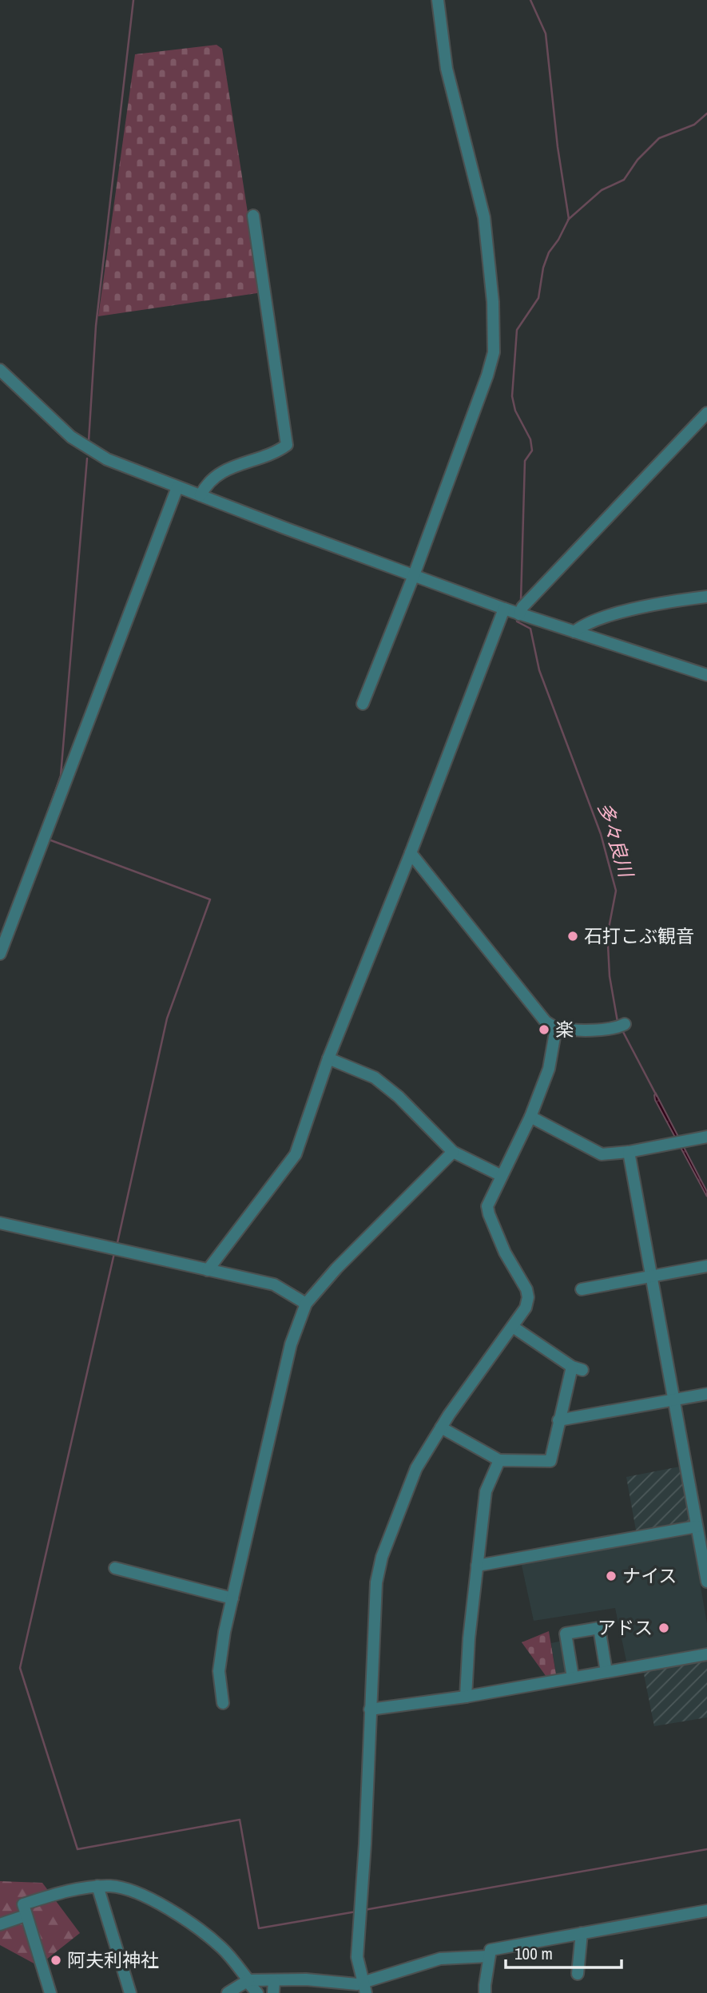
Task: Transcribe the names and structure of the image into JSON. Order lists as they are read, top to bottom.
{
  "water": ["多々良川"],
  "places": [
    "石打こぶ観音",
    "楽",
    "ナイス",
    "アドス",
    "阿夫利神社"
  ],
  "scale_bar": "100 m"
}
